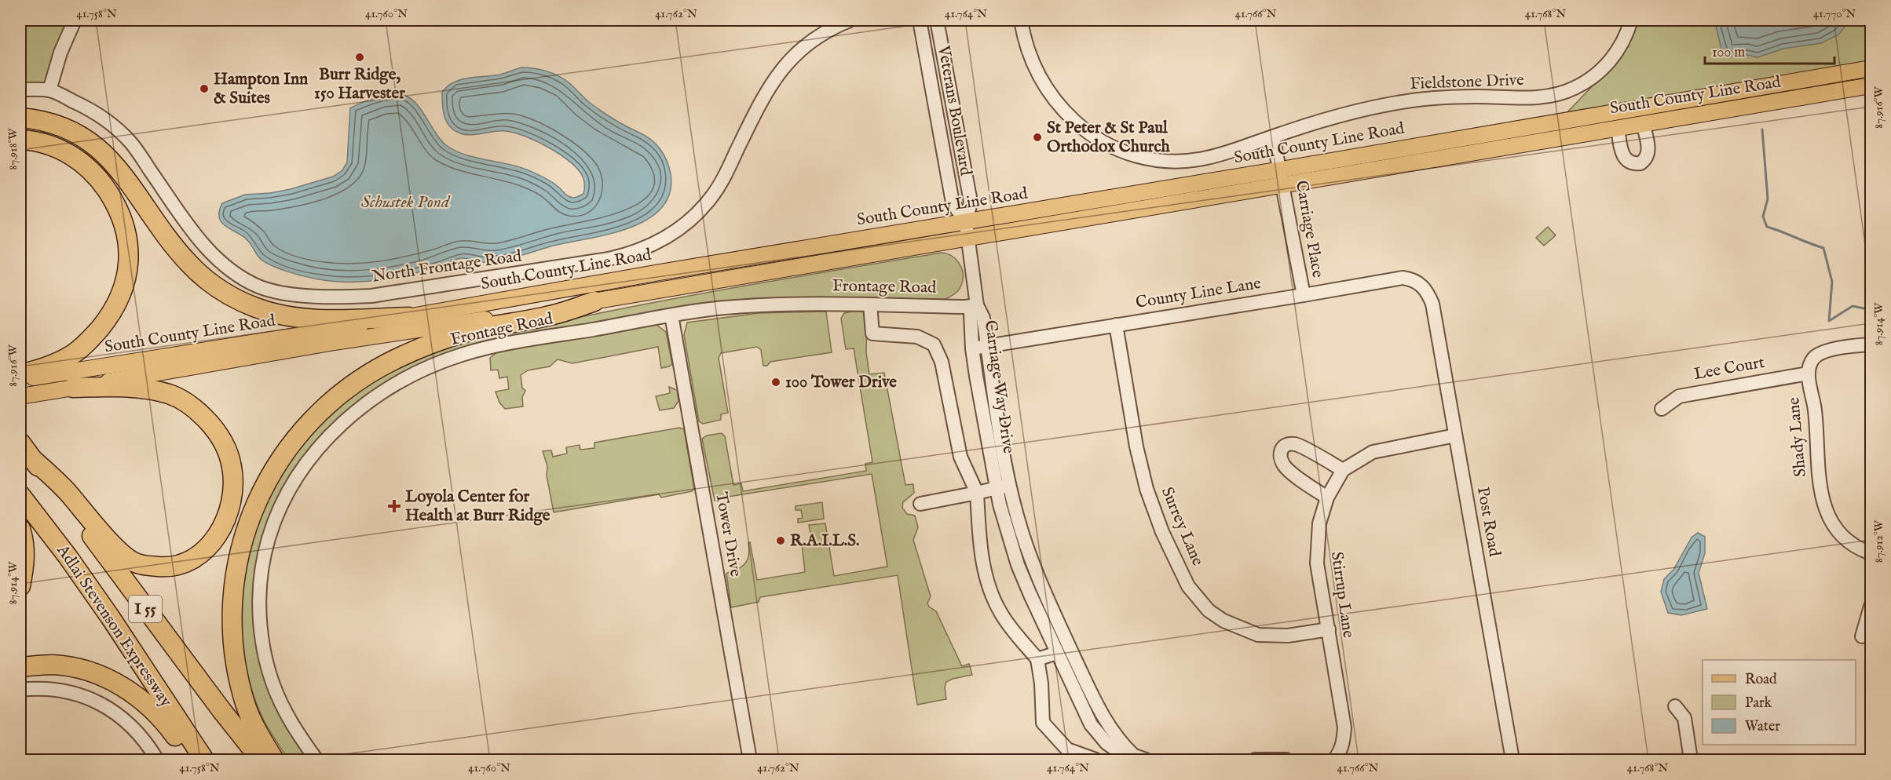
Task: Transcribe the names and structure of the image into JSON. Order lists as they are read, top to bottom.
{
  "streets": {
    "highway": ["I 55", "Adlai Stevenson Expressway"],
    "main road": ["South County Line Road"],
    "street": [
      "Fieldstone Drive",
      "Veterans Boulevard",
      "Carriage Place",
      "North Frontage Road",
      "Frontage Road",
      "County Line Lane",
      "Lee Court",
      "Carriage Way Drive",
      "Shady Lane",
      "Post Road",
      "Surrey Lane",
      "Tower Drive",
      "Stirrup Lane"
    ]
  },
  "crossings": [
    ["South County Line Road", "Veterans Boulevard"],
    ["South County Line Road", "Carriage Place"],
    ["Carriage Place", "County Line Lane"],
    ["Frontage Road", "Carriage Way Drive"],
    ["Frontage Road", "Tower Drive"],
    ["County Line Lane", "Carriage Way Drive"],
    ["County Line Lane", "Post Road"],
    ["County Line Lane", "Surrey Lane"],
    ["Lee Court", "Shady Lane"],
    ["Post Road", "Stirrup Lane"],
    ["Surrey Lane", "Stirrup Lane"]
  ],
  "water": ["Schustek Pond"],
  "places": {
    "other": [
      "Burr Ridge, 150 Harvester",
      "Hampton Inn & Suites",
      "St Peter & St Paul Orthodox Church",
      "100 Tower Drive",
      "R.A.I.L.S."
    ],
    "health": ["Loyola Center for Health at Burr Ridge"]
  },
  "legend": ["Road", "Park", "Water"],
  "scale_bar": "100 m",
  "coordinates": [
    "41.758°N",
    "41.760°N",
    "41.762°N",
    "41.764°N",
    "41.766°N",
    "41.768°N",
    "41.770°N",
    "87.916°W",
    "87.918°W",
    "87.914°W",
    "87.912°W"
  ]
}
